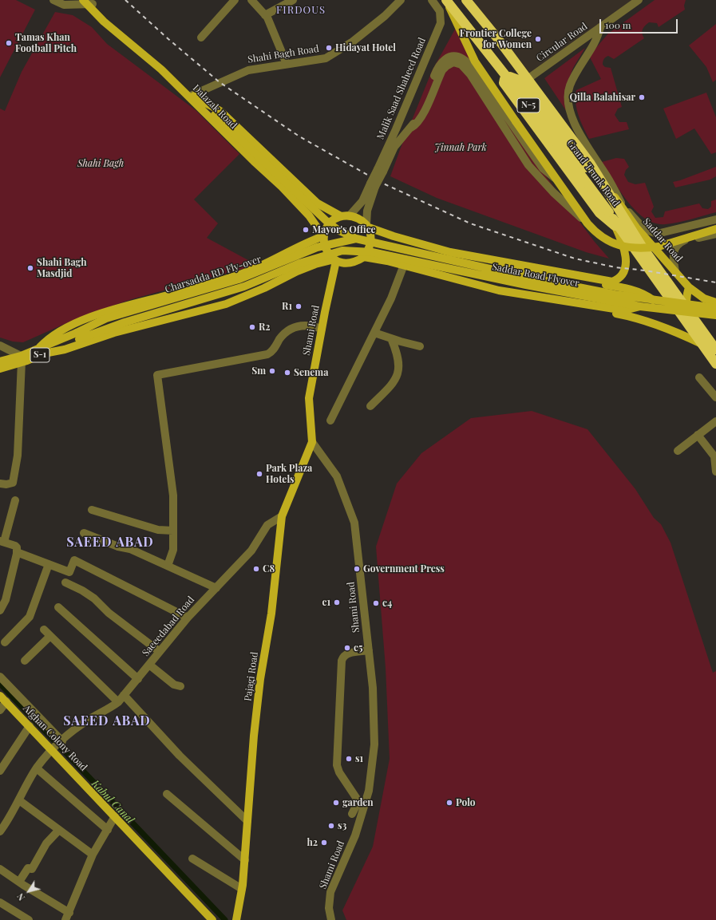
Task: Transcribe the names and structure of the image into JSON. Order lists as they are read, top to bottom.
{
  "streets": {
    "highway": ["N-5", "Grand Trunk Road"],
    "main road": [
      "Dalazak Road",
      "Saddar Road",
      "Charsadda RD Fly-over",
      "Saddar Road Flyover",
      "Shami Road",
      "S-1",
      "Pajagi Road",
      "Afghan Colony Road"
    ],
    "street": [
      "Circular Road",
      "Shahi Bagh Road",
      "Malik Saad Shaheed Road",
      "Saeeedabad Road"
    ]
  },
  "crossings": [
    ["Circular Road", "Grand Trunk Road"],
    ["Shahi Bagh Road", "Dalazak Road"],
    ["Malik Saad Shaheed Road", "Dalazak Road"],
    ["Malik Saad Shaheed Road", "Shami Road"],
    ["Dalazak Road", "Shami Road"],
    ["Grand Trunk Road", "Saddar Road"],
    ["Charsadda RD Fly-over", "Saddar Road Flyover"],
    ["Charsadda RD Fly-over", "S-1"],
    ["Shami Road", "Pajagi Road"],
    ["Saeeedabad Road", "Pajagi Road"],
    ["Saeeedabad Road", "Afghan Colony Road"]
  ],
  "districts": ["FIRDOUS", "SAEED ABAD", "SAEED ABAD"],
  "water": ["Kabul Canal"],
  "parks": ["Jinnah Park", "Shahi Bagh"],
  "places": [
    "Frontier College for Women",
    "Tamas Khan Football Pitch",
    "Hidayat Hotel",
    "Qilla Balahisar",
    "Mayor's Office",
    "Shahi Bagh Masdjid",
    "R1",
    "R2",
    "Sm",
    "Senema",
    "Park Plaza Hotels",
    "C8",
    "Government Press",
    "c1",
    "c4",
    "c5",
    "s1",
    "garden",
    "Polo",
    "s3",
    "h2"
  ],
  "scale_bar": "100 m",
  "north": "bottom left"
}
